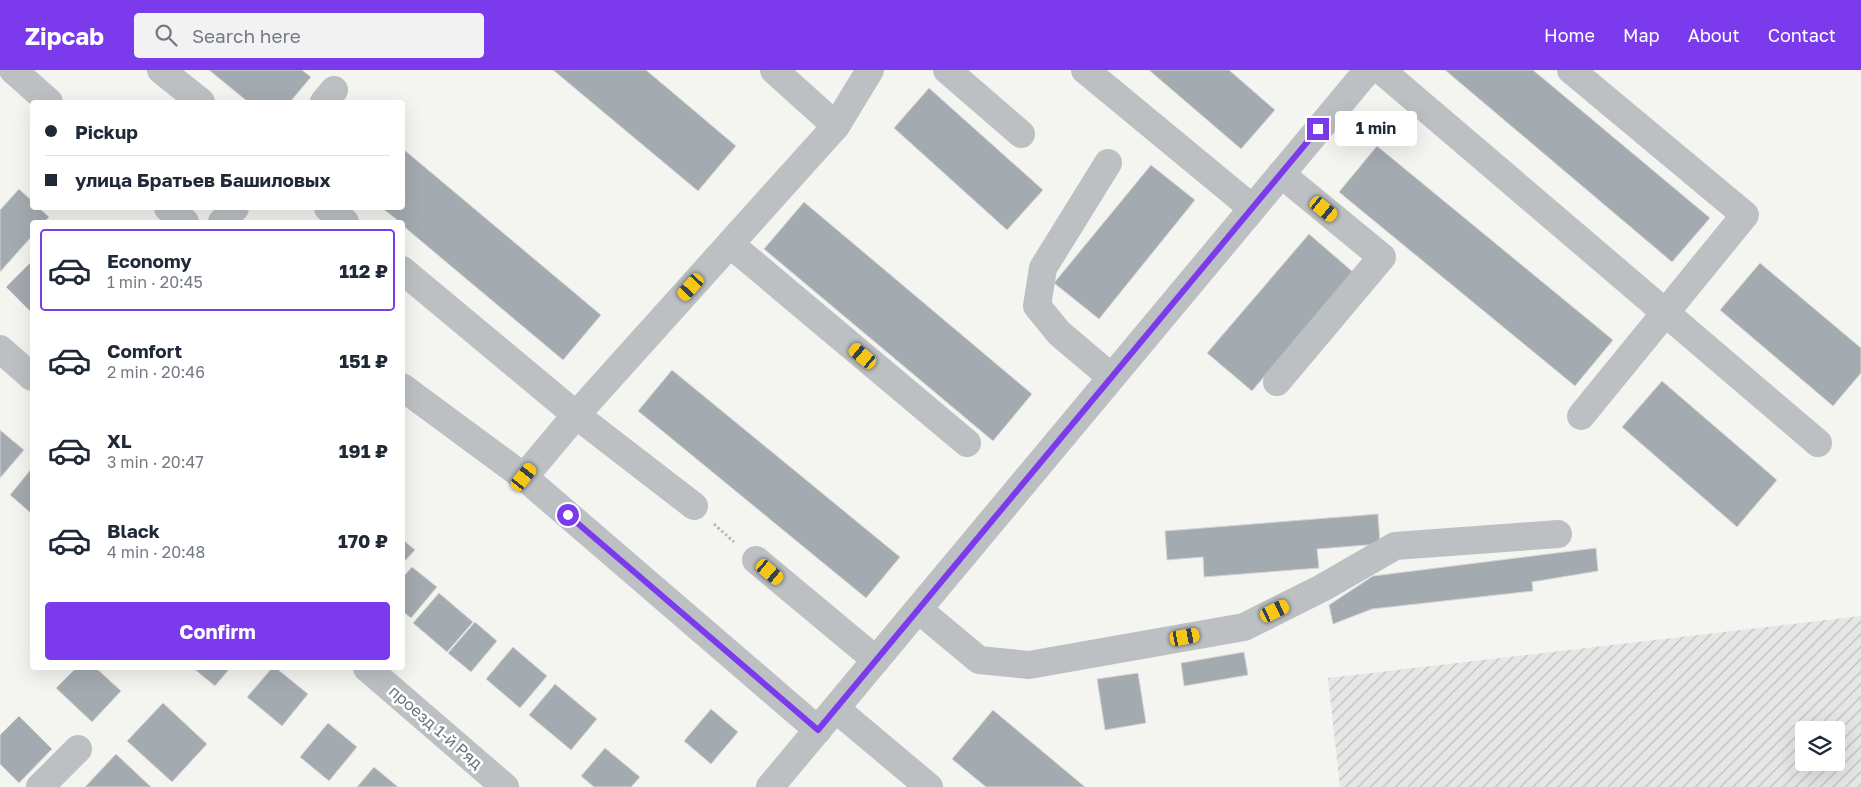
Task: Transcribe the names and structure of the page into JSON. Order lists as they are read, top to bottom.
{
  "streets": {
    "street": ["проезд 1-й Ряд"]
  },
  "page": {
    "header": "Zipcab",
    "search": "Search here",
    "nav": [
      "Home",
      "Map",
      "About",
      "Contact"
    ],
    "banner": ["Pickup", "улица Братьев Башиловых"],
    "bubble": "1 min",
    "list": [
      {
        "name": "Economy",
        "note": "1 min · 20:45",
        "value": "112 ₽"
      },
      {
        "name": "Comfort",
        "note": "2 min · 20:46",
        "value": "151 ₽"
      },
      {
        "name": "XL",
        "note": "3 min · 20:47",
        "value": "191 ₽"
      },
      {
        "name": "Black",
        "note": "4 min · 20:48",
        "value": "170 ₽"
      }
    ],
    "buttons": "Confirm"
  }
}
